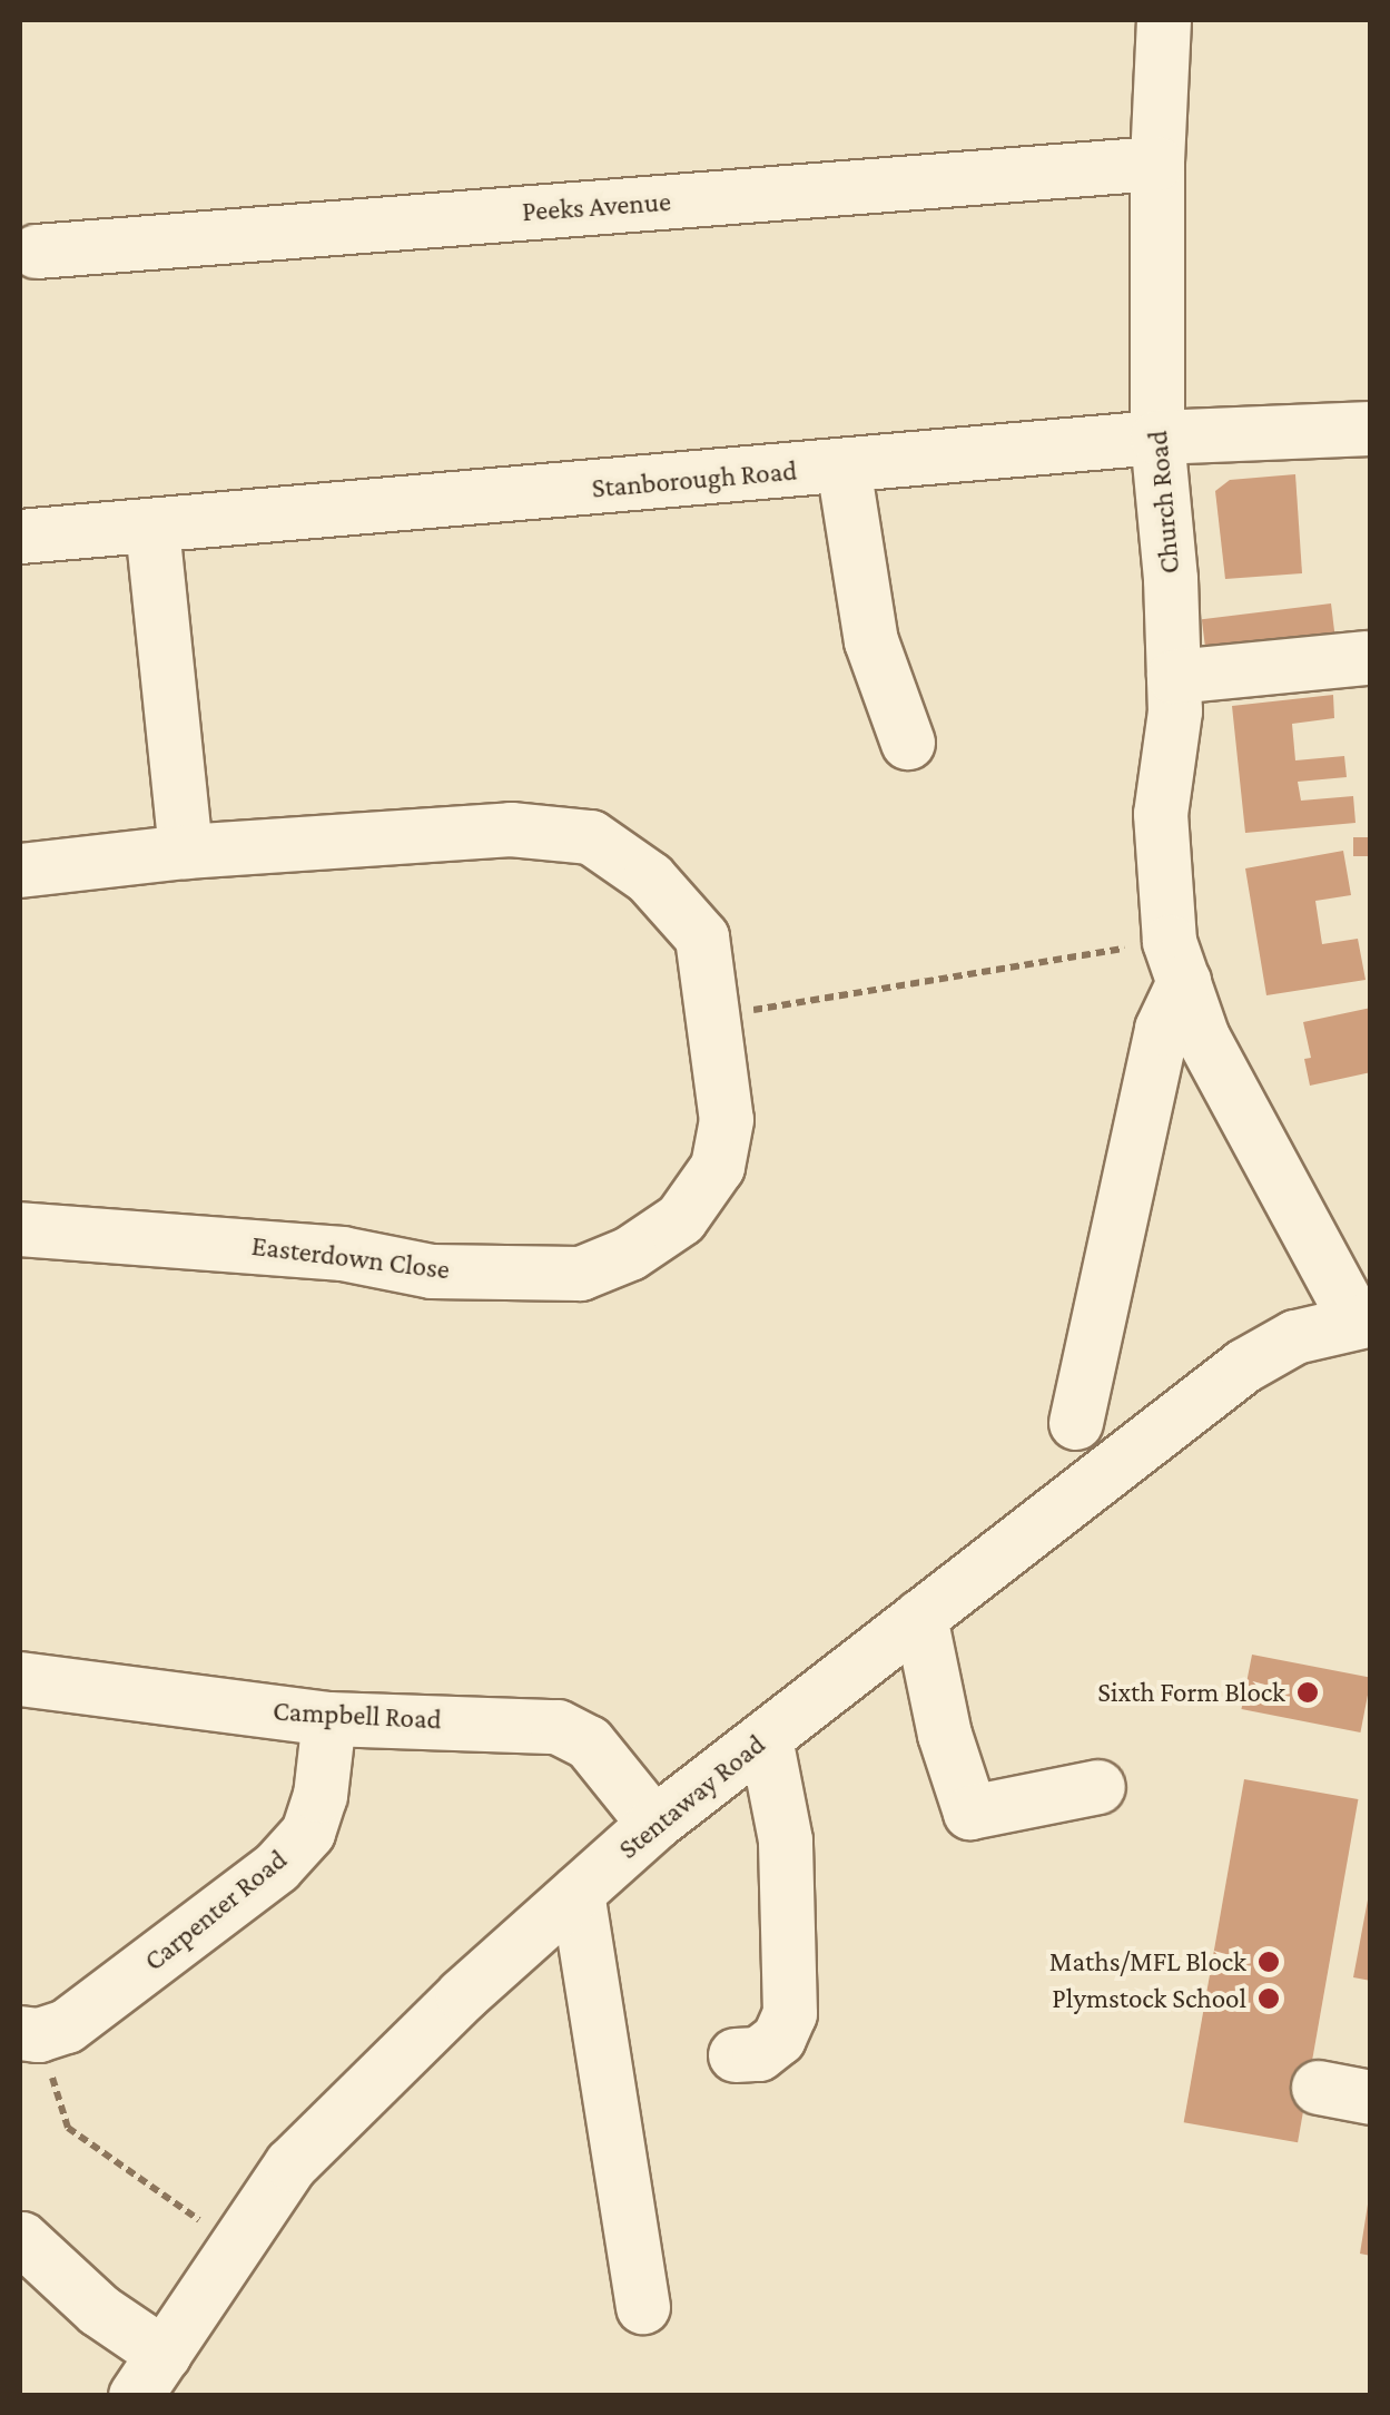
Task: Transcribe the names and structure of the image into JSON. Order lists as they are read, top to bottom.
{
  "streets": {
    "street": [
      "Peeks Avenue",
      "Stanborough Road",
      "Church Road",
      "Easterdown Close",
      "Campbell Road",
      "Stentaway Road",
      "Carpenter Road"
    ]
  },
  "crossings": [
    ["Peeks Avenue", "Church Road"],
    ["Stanborough Road", "Church Road"],
    ["Church Road", "Stentaway Road"],
    ["Campbell Road", "Stentaway Road"],
    ["Campbell Road", "Carpenter Road"]
  ],
  "places": ["Sixth Form Block", "Maths/MFL Block", "Plymstock School"]
}
